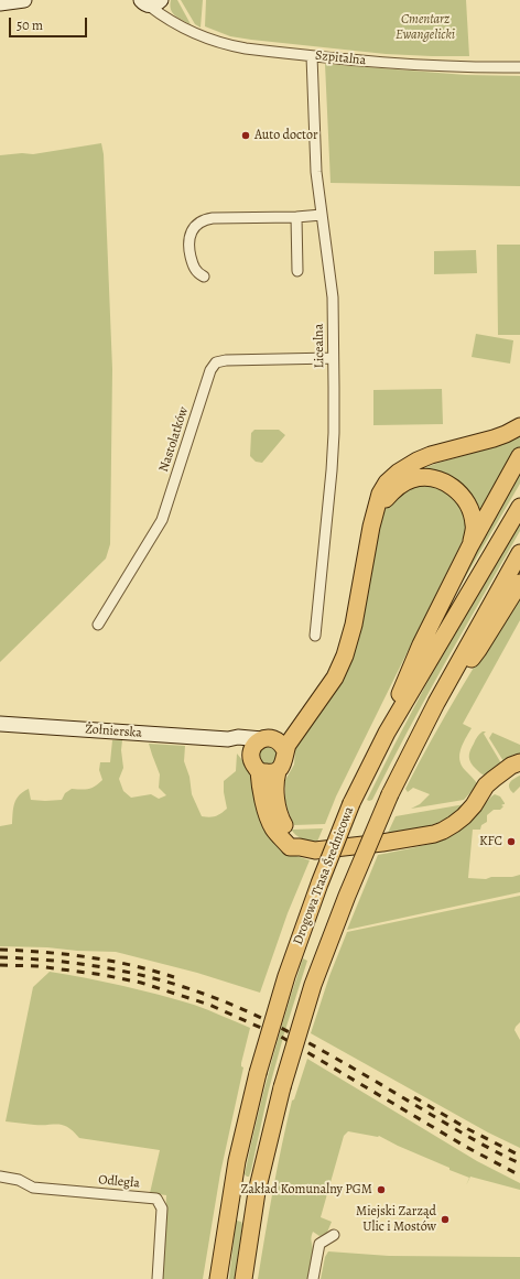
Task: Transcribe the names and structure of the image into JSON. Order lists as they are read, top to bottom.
{
  "streets": {
    "main road": ["Drogowa Trasa Średnicowa"],
    "street": [
      "Szpitalna",
      "Licealna",
      "Nastolatków",
      "Żołnierska",
      "Odległa"
    ]
  },
  "crossings": [
    ["Szpitalna", "Licealna"],
    ["Licealna", "Nastolatków"]
  ],
  "parks": ["Cmentarz Ewangelicki"],
  "places": [
    "Auto doctor",
    "KFC",
    "Zakład Komunalny PGM",
    "Miejski Zarząd Ulic i Mostów"
  ],
  "scale_bar": "50 m"
}
